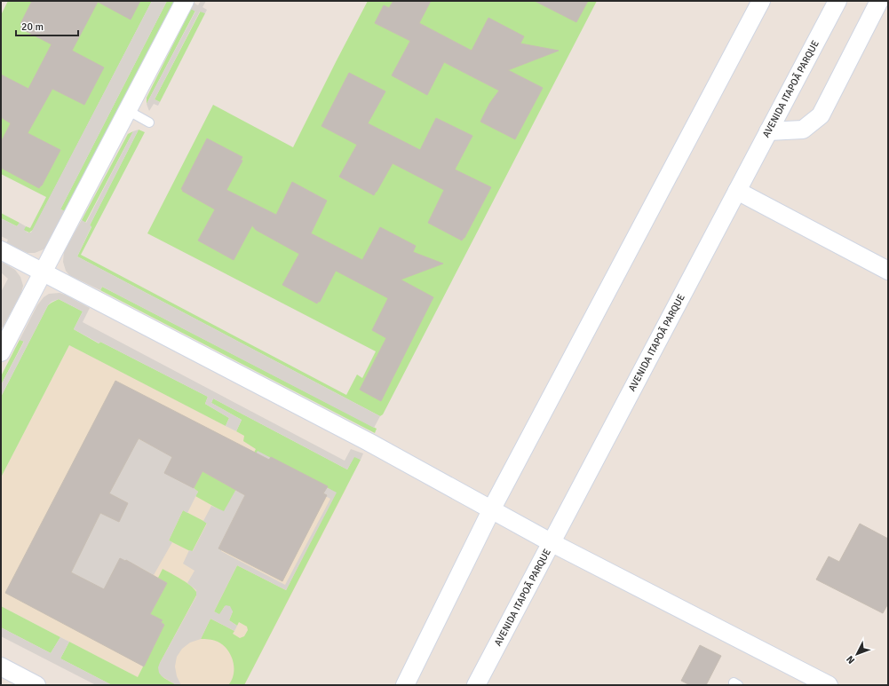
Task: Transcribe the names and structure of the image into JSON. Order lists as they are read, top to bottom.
{
  "streets": {
    "street": ["AVENIDA ITAPOÃ PARQUE"]
  },
  "scale_bar": "20 m",
  "north": "bottom left"
}
